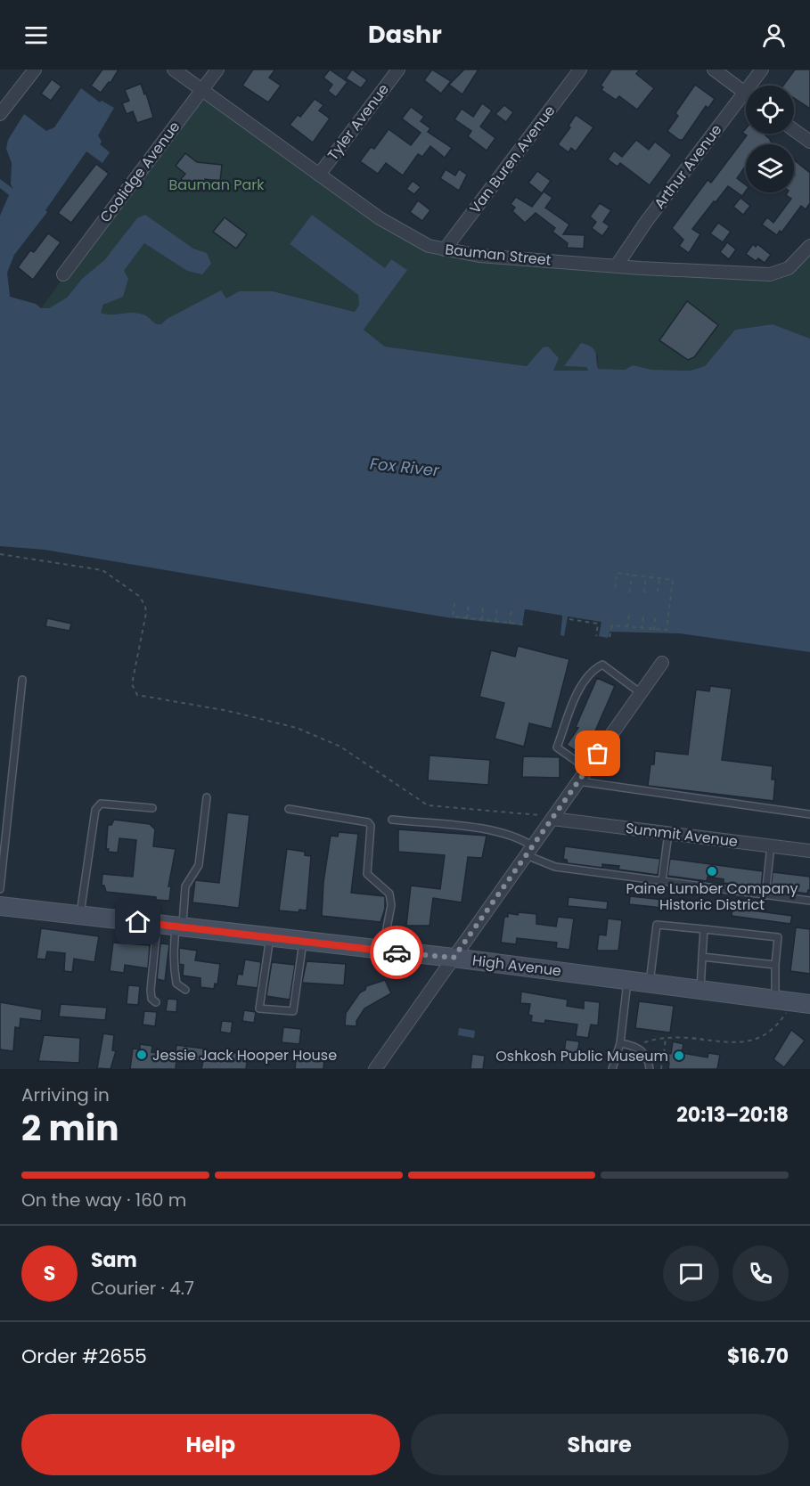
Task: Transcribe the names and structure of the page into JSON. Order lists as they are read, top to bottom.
{
  "streets": {
    "main road": ["High Avenue"],
    "street": [
      "Tyler Avenue",
      "Van Buren Avenue",
      "Arthur Avenue",
      "Coolidge Avenue",
      "Bauman Street",
      "Summit Avenue"
    ]
  },
  "crossings": [
    ["Tyler Avenue", "Bauman Street"],
    ["Van Buren Avenue", "Bauman Street"],
    ["Arthur Avenue", "Bauman Street"],
    ["Coolidge Avenue", "Bauman Street"]
  ],
  "water": ["Fox River"],
  "parks": ["Bauman Park"],
  "places": ["Paine Lumber Company Historic District", "Jessie Jack Hooper House", "Oshkosh Public Museum"],
  "page": {
    "header": "Dashr",
    "heading": ["2 min", "Arriving in", "20:13–20:18"],
    "panel": [
      "Sam",
      "Courier · 4.7",
      "Order #2655",
      "$16.70"
    ],
    "bar": "On the way · 160 m",
    "round": "S",
    "buttons": ["Help", "Share"]
  }
}
